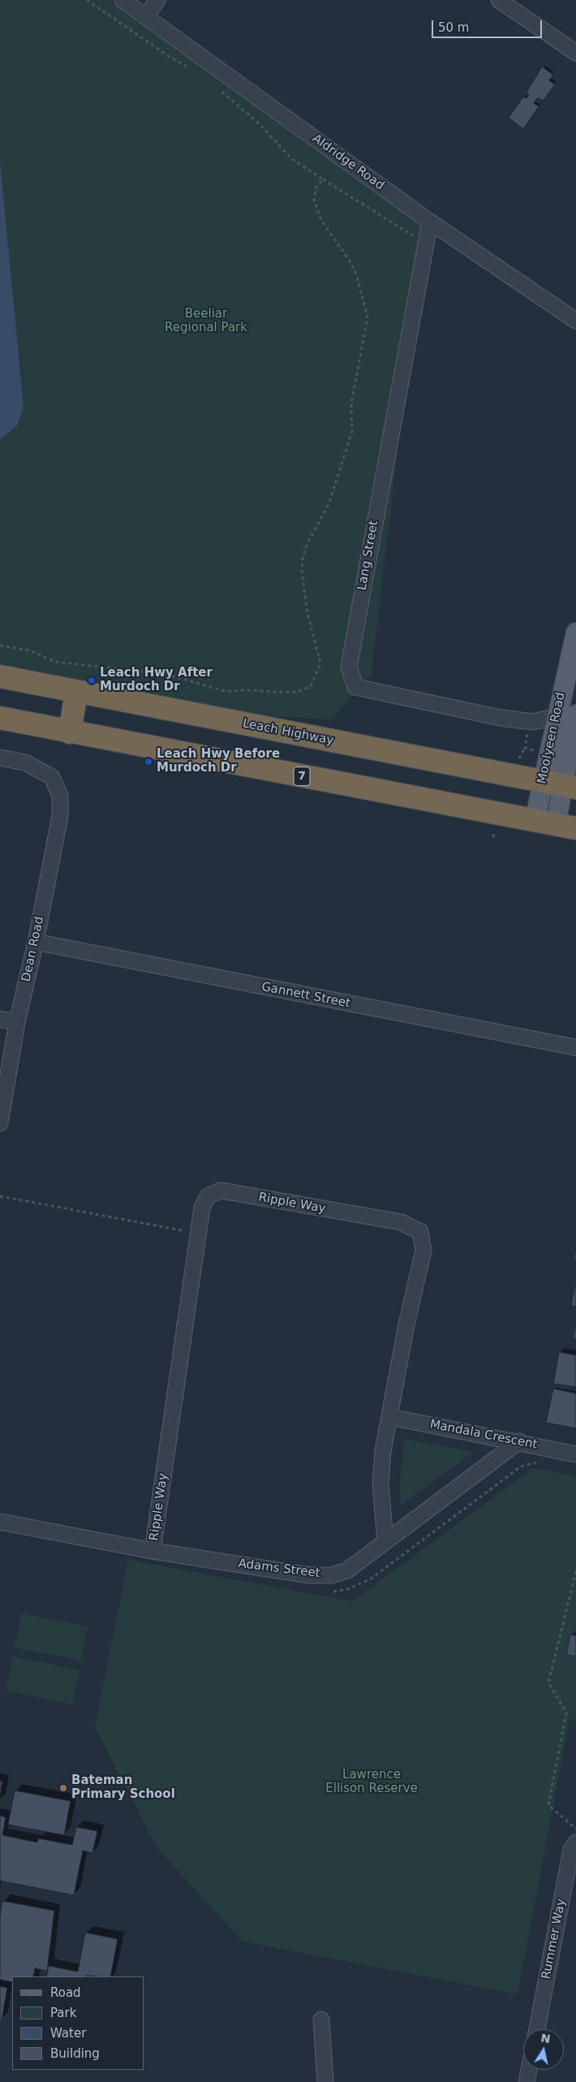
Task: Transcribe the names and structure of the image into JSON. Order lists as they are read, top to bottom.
{
  "streets": {
    "highway": ["Leach Highway", "7"],
    "main road": ["Moolyeen Road"],
    "street": [
      "Aldridge Road",
      "Lang Street",
      "Dean Road",
      "Gannett Street",
      "Ripple Way",
      "Mandala Crescent",
      "Adams Street",
      "Rummer Way"
    ]
  },
  "crossings": [
    ["Aldridge Road", "Lang Street"],
    ["Lang Street", "Moolyeen Road"],
    ["Leach Highway", "Moolyeen Road"],
    ["Moolyeen Road", "7"],
    ["Dean Road", "Gannett Street"],
    ["Ripple Way", "Mandala Crescent"],
    ["Ripple Way", "Adams Street"],
    ["Mandala Crescent", "Adams Street"]
  ],
  "parks": ["Beeliar Regional Park", "Lawrence Ellison Reserve"],
  "places": ["Leach Hwy After Murdoch Dr", "Leach Hwy Before Murdoch Dr", "Bateman Primary School"],
  "legend": [
    "Road",
    "Park",
    "Water",
    "Building"
  ],
  "scale_bar": "50 m",
  "north": "top"
}
